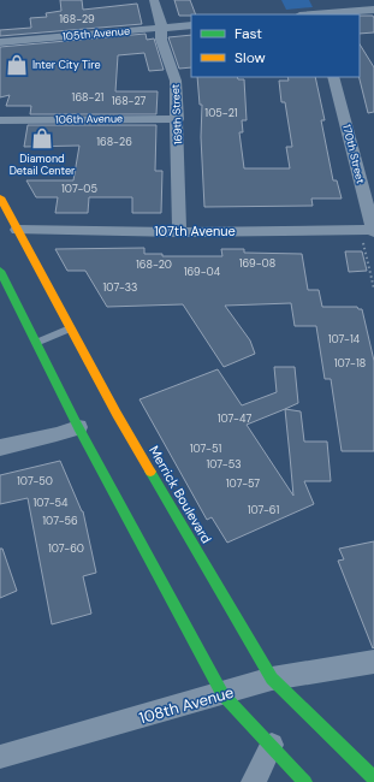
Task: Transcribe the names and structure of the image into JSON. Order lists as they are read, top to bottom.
{
  "streets": {
    "main road": ["Merrick Boulevard"],
    "street": [
      "105th Avenue",
      "169th Street",
      "106th Avenue",
      "170th Street",
      "107th Avenue",
      "108th Avenue"
    ]
  },
  "crossings": [
    ["105th Avenue", "169th Street"],
    ["169th Street", "106th Avenue"],
    ["169th Street", "107th Avenue"],
    ["170th Street", "107th Avenue"],
    ["107th Avenue", "Merrick Boulevard"],
    ["Merrick Boulevard", "108th Avenue"]
  ],
  "places": {
    "shop": ["Inter City Tire", "Diamond Detail Center"]
  },
  "house_numbers": [
    "168-29",
    "168-21",
    "168-27",
    "105-21",
    "168-26",
    "107-05",
    "169-08",
    "168-20",
    "169-04",
    "107-33",
    "107-14",
    "107-18",
    "107-47",
    "107-51",
    "107-53",
    "107-50",
    "107-57",
    "107-54",
    "107-61",
    "107-56",
    "107-60"
  ],
  "legend": ["Fast", "Slow"]
}
